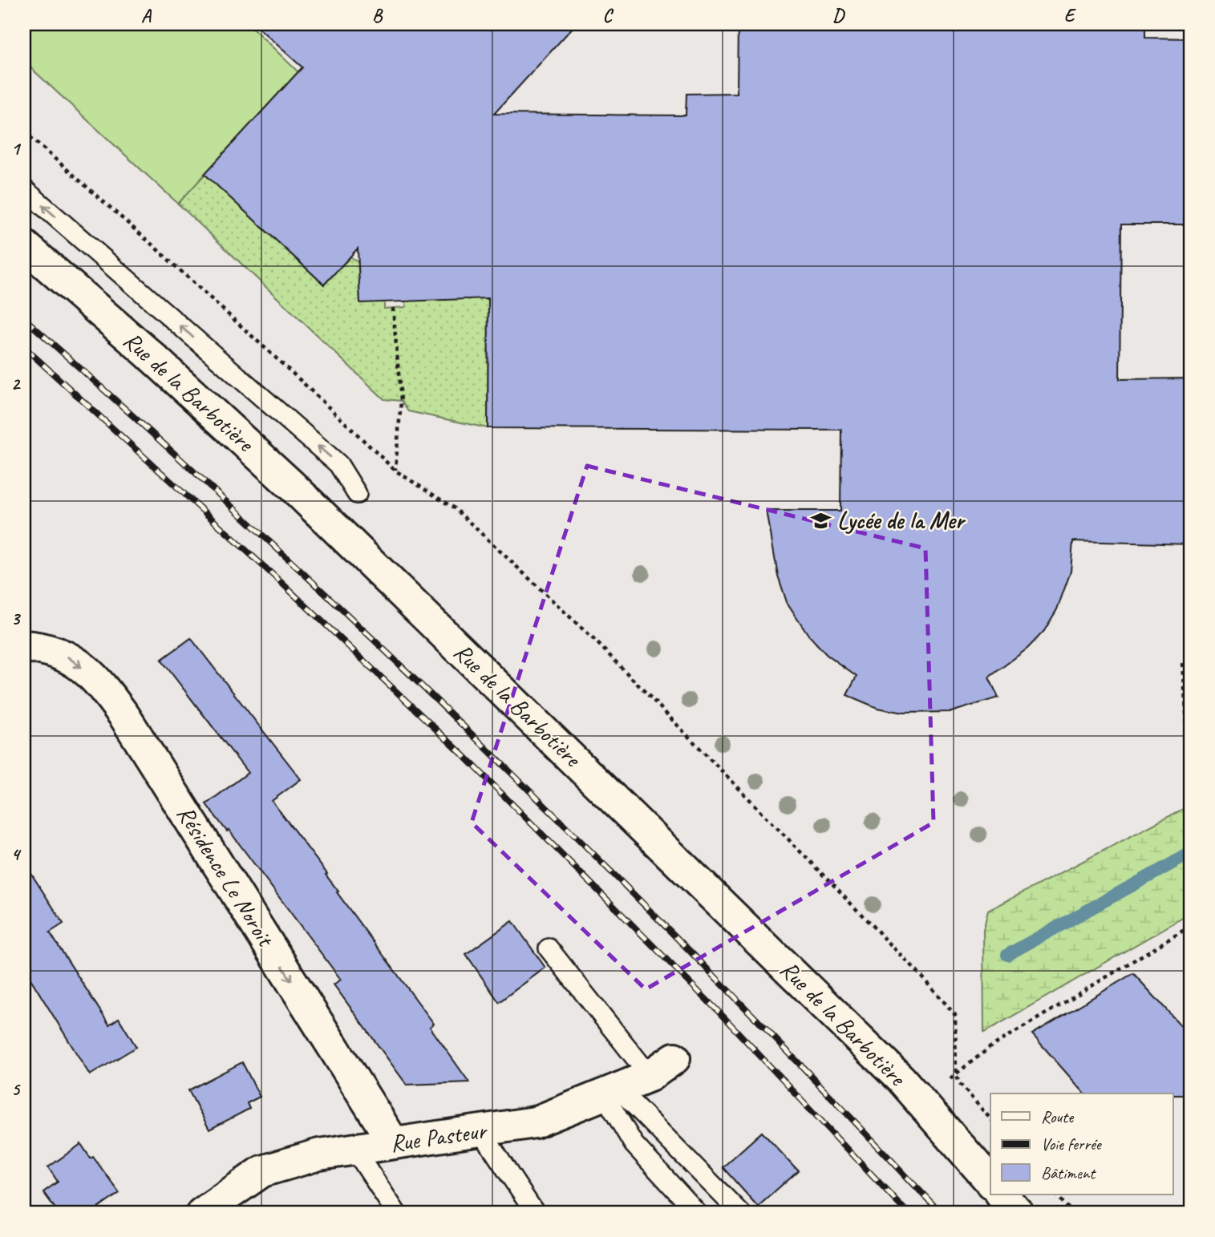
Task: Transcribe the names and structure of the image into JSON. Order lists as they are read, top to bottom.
{
  "streets": {
    "street": ["Rue de la Barbotière", "Résidence Le Noroit", "Rue Pasteur"]
  },
  "crossings": [
    ["Résidence Le Noroit", "Rue Pasteur"]
  ],
  "one_way": ["Résidence Le Noroit"],
  "places": {
    "school or university": ["Lycée de la Mer"]
  },
  "legend": ["Route", "Voie ferrée", "Bâtiment"],
  "grid": {
    "columns": [
      "A",
      "B",
      "C",
      "D",
      "E"
    ],
    "rows": [
      "1",
      "2",
      "3",
      "4",
      "5"
    ]
  }
}
